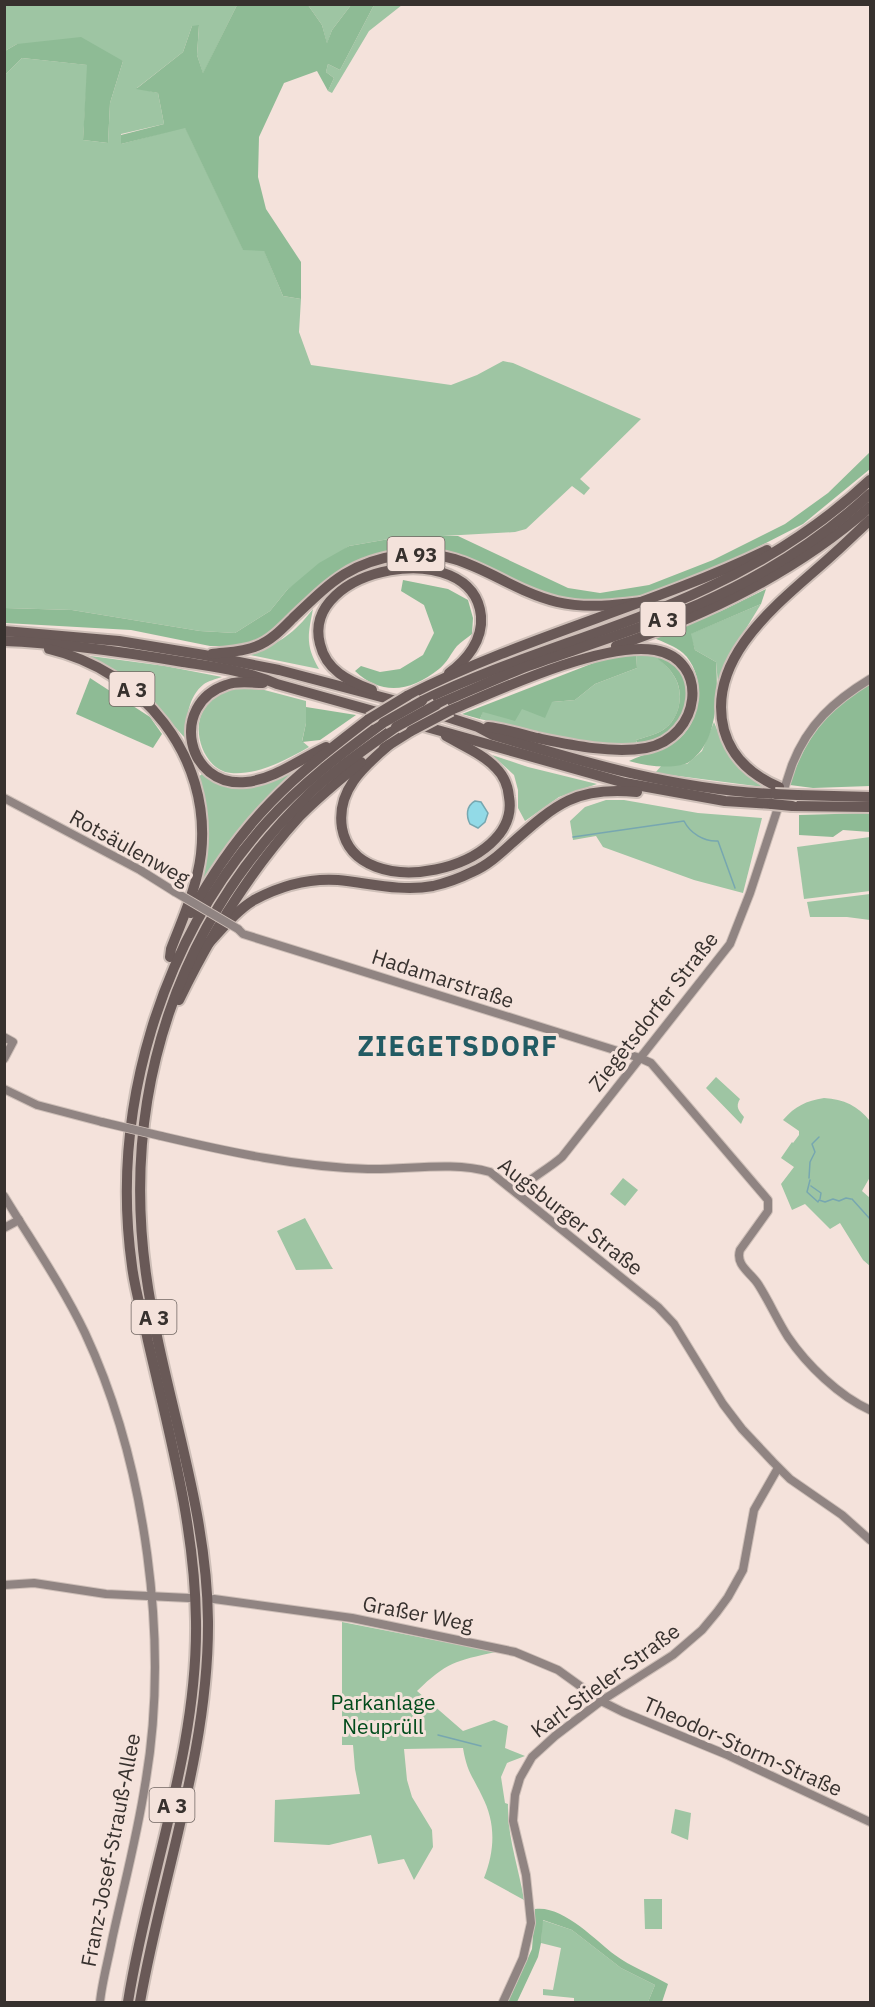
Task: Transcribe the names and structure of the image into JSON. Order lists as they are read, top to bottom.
{
  "streets": {
    "highway": ["A 93", "A 3"],
    "street": [
      "Rotsäulenweg",
      "Hadamarstraße",
      "Ziegetsdorfer Straße",
      "Augsburger Straße",
      "Graßer Weg",
      "Karl-Stieler-Straße",
      "Theodor-Storm-Straße",
      "Franz-Josef-Strauß-Allee"
    ]
  },
  "crossings": [
    ["A 93", "A 3"],
    ["Rotsäulenweg", "Hadamarstraße"],
    ["Hadamarstraße", "Ziegetsdorfer Straße"],
    ["Ziegetsdorfer Straße", "Augsburger Straße"],
    ["Augsburger Straße", "Karl-Stieler-Straße"],
    ["Graßer Weg", "Karl-Stieler-Straße"],
    ["Graßer Weg", "Theodor-Storm-Straße"],
    ["Karl-Stieler-Straße", "Theodor-Storm-Straße"]
  ],
  "districts": ["ZIEGETSDORF"],
  "parks": ["Parkanlage Neuprüll"]
}
